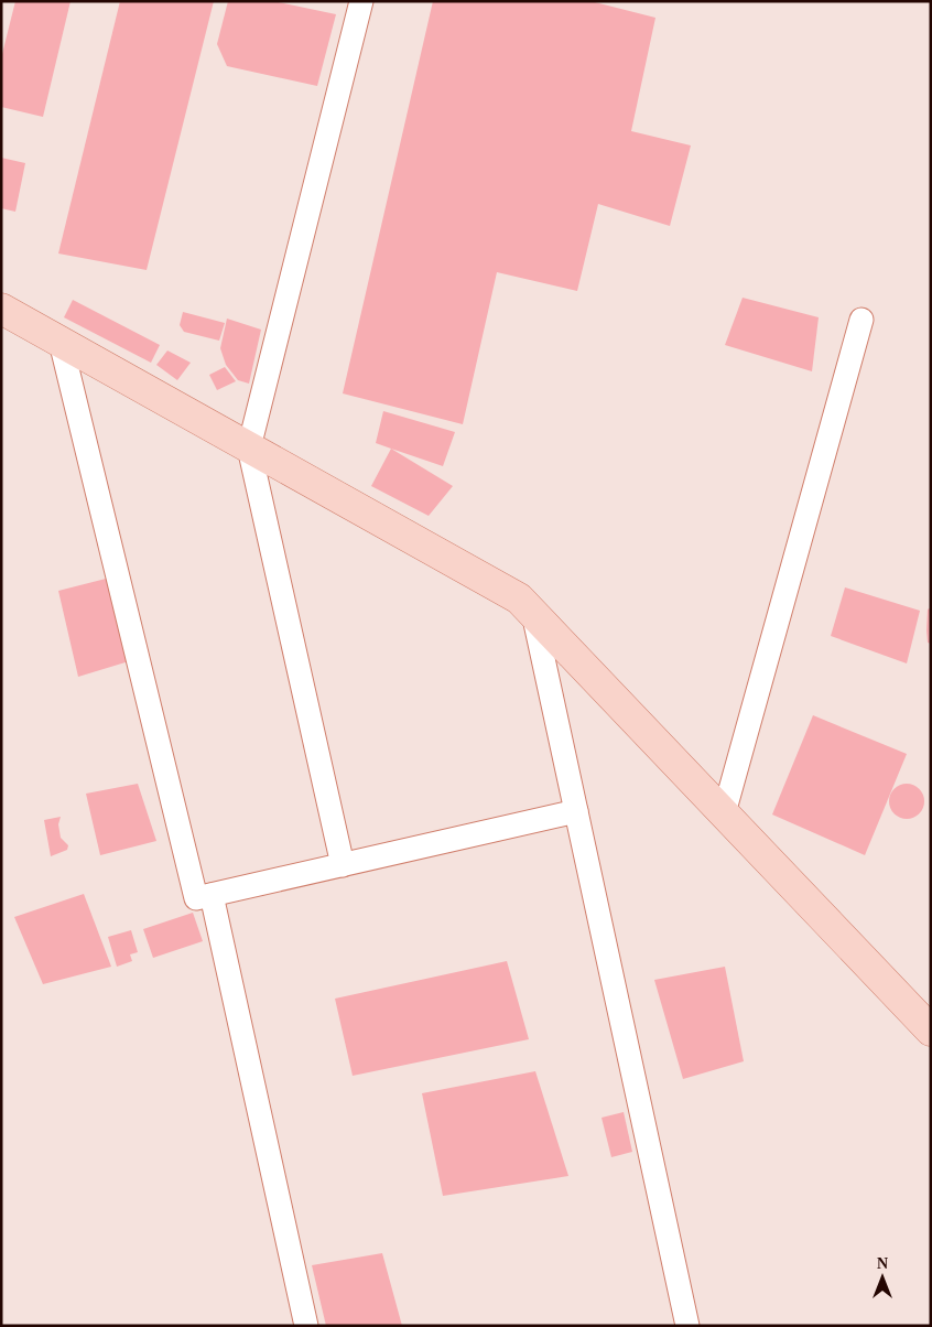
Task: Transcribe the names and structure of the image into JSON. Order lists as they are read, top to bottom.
{
  "north": "top"
}
